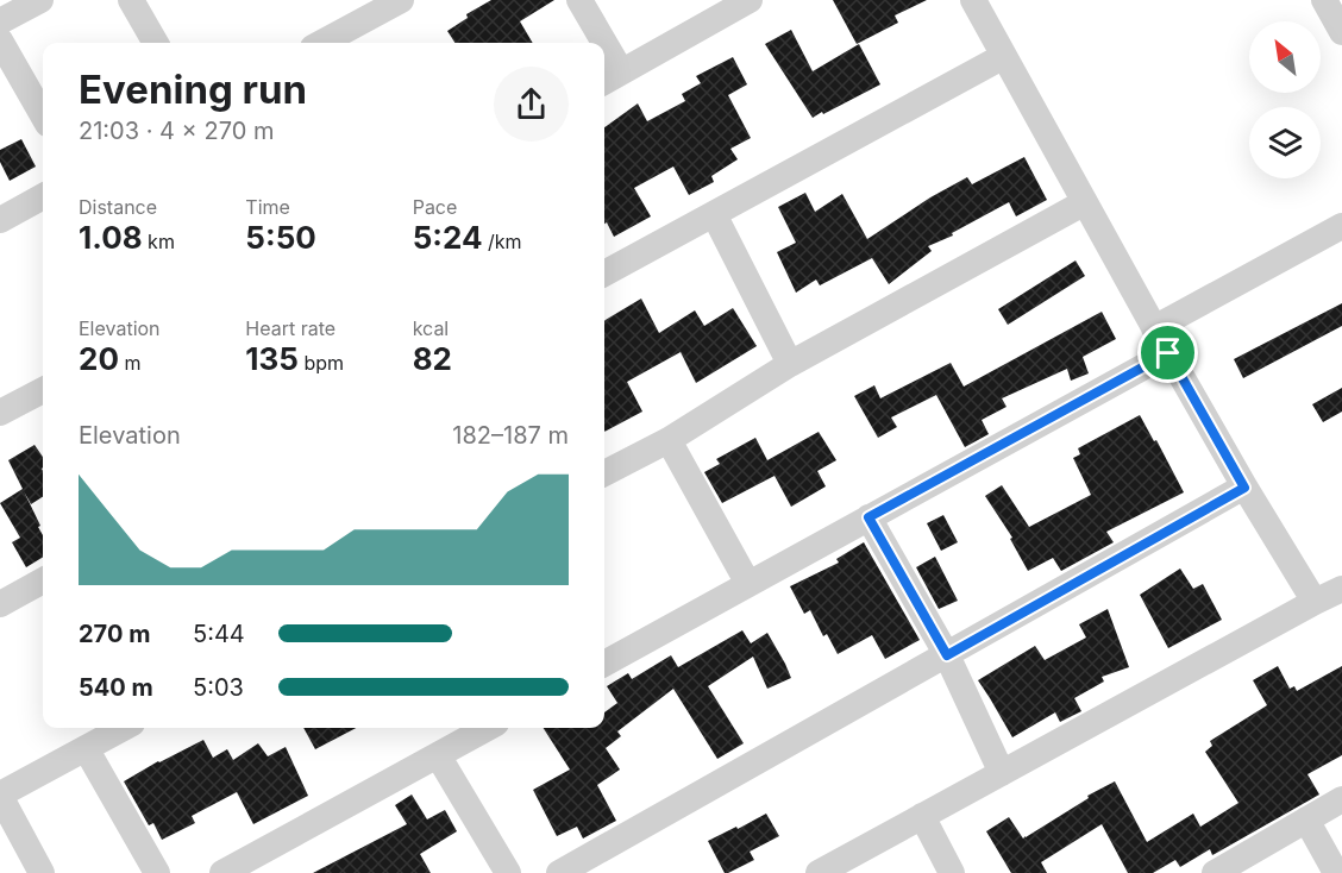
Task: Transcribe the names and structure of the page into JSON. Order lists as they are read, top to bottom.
{
  "north": "top left",
  "page": {
    "heading": ["Evening run", "21:03 · 4 × 270 m"],
    "stats": [
      ["Distance", "1.08 km"],
      ["Time", "5:50"],
      ["Pace", "5:24 /km"],
      ["Elevation", "20 m"],
      ["Heart rate", "135 bpm"],
      ["kcal", "82"]
    ],
    "chart": ["Elevation", "182–187 m"],
    "list": [
      {
        "name": "270 m",
        "note": "5:44"
      },
      {
        "name": "540 m",
        "note": "5:03"
      }
    ]
  }
}
